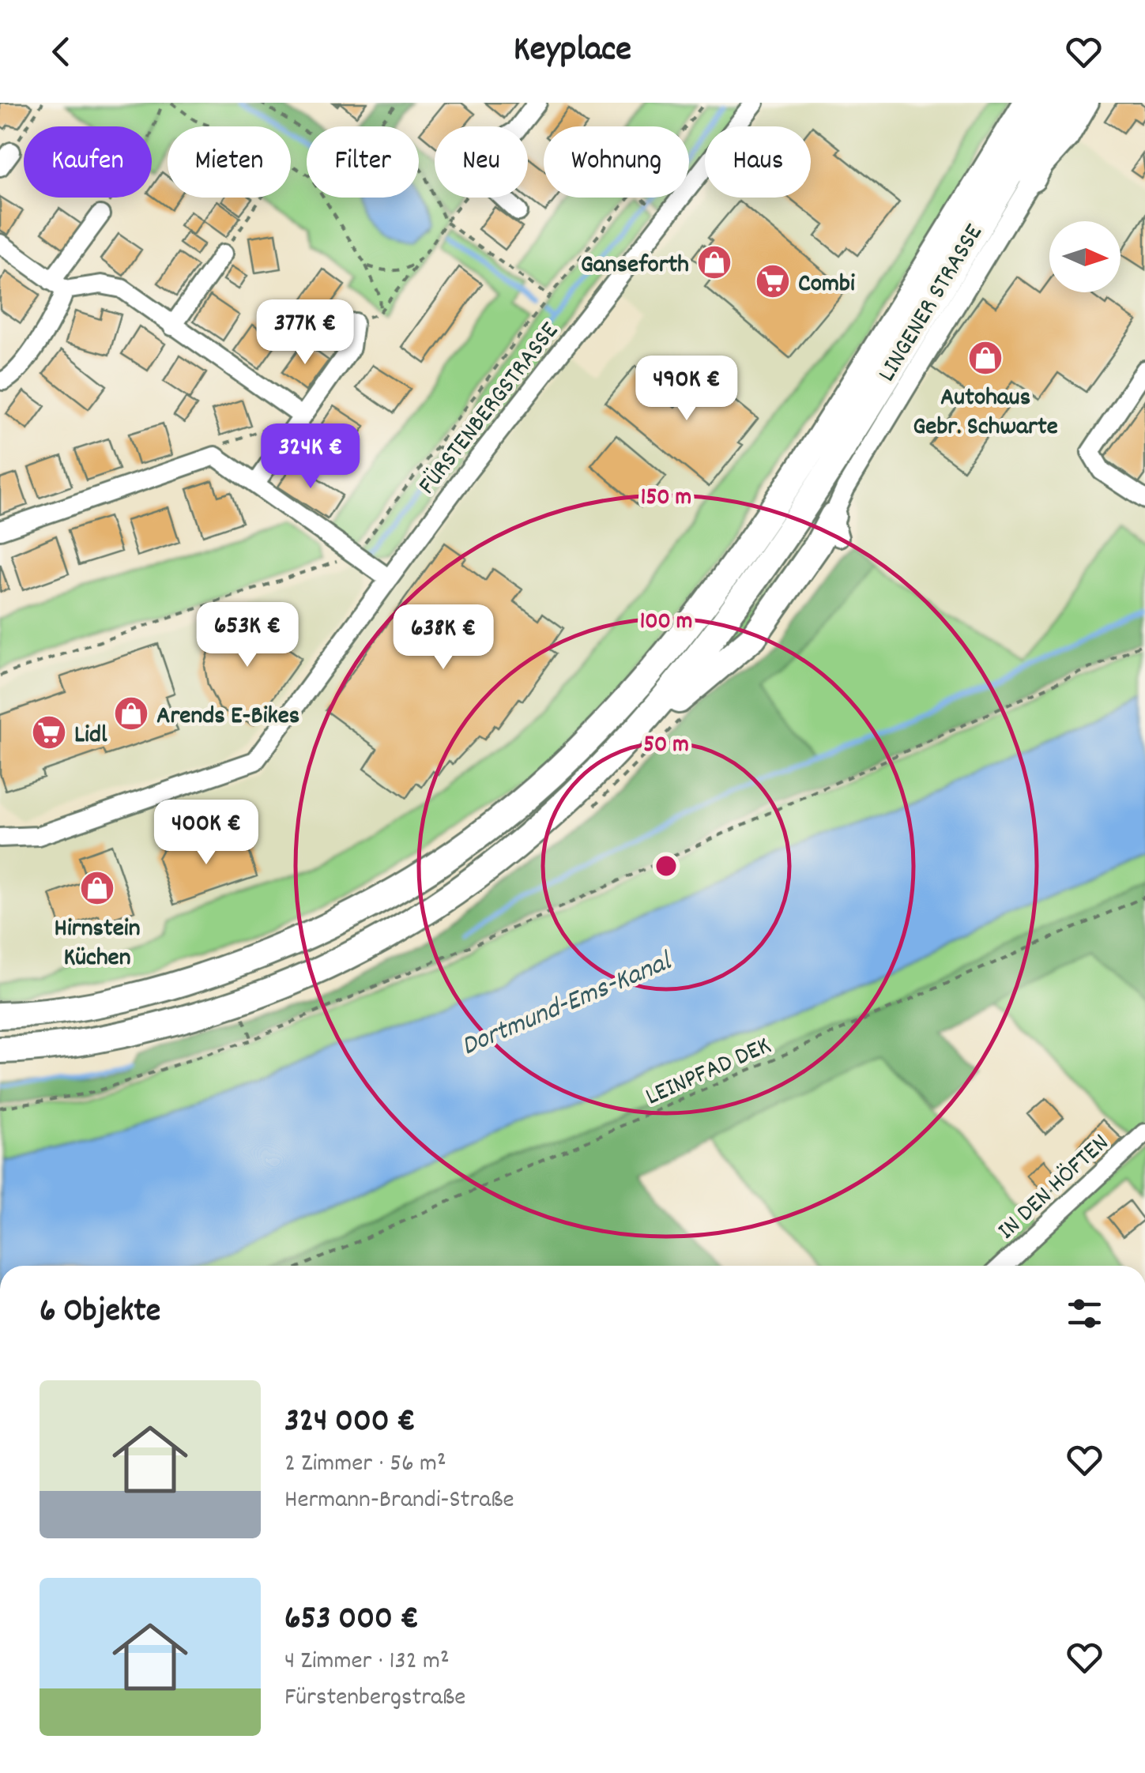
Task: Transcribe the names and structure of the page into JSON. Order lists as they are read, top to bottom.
{
  "streets": {
    "street": ["LINGENER STRASSE", "FÜRSTENBERGSTRASSE", "IN DEN HÖFTEN"],
    "path": ["LEINPFAD DEK"]
  },
  "water": ["Dortmund-Ems-Kanal"],
  "places": {
    "shop": [
      "Ganseforth",
      "Autohaus Gebr. Schwarte",
      "Arends E-Bikes",
      "Hirnstein Küchen"
    ],
    "supermarket": ["Combi", "Lidl"]
  },
  "north": "right",
  "page": {
    "header": "Keyplace",
    "chip": [
      "Kaufen",
      "Mieten",
      "Filter",
      "Neu",
      "Wohnung",
      "Haus"
    ],
    "price": [
      "377K €",
      "490K €",
      "324K €",
      "653K €",
      "638K €",
      "400K €"
    ],
    "heading": "6 Objekte",
    "list": [
      {
        "name": "324 000 €",
        "note": "2 Zimmer · 56 m² · Hermann-Brandi-Straße"
      },
      {
        "name": "653 000 €",
        "note": "4 Zimmer · 132 m² · Fürstenbergstraße"
      }
    ]
  },
  "rings": ["150 m", "100 m", "50 m"]
}
